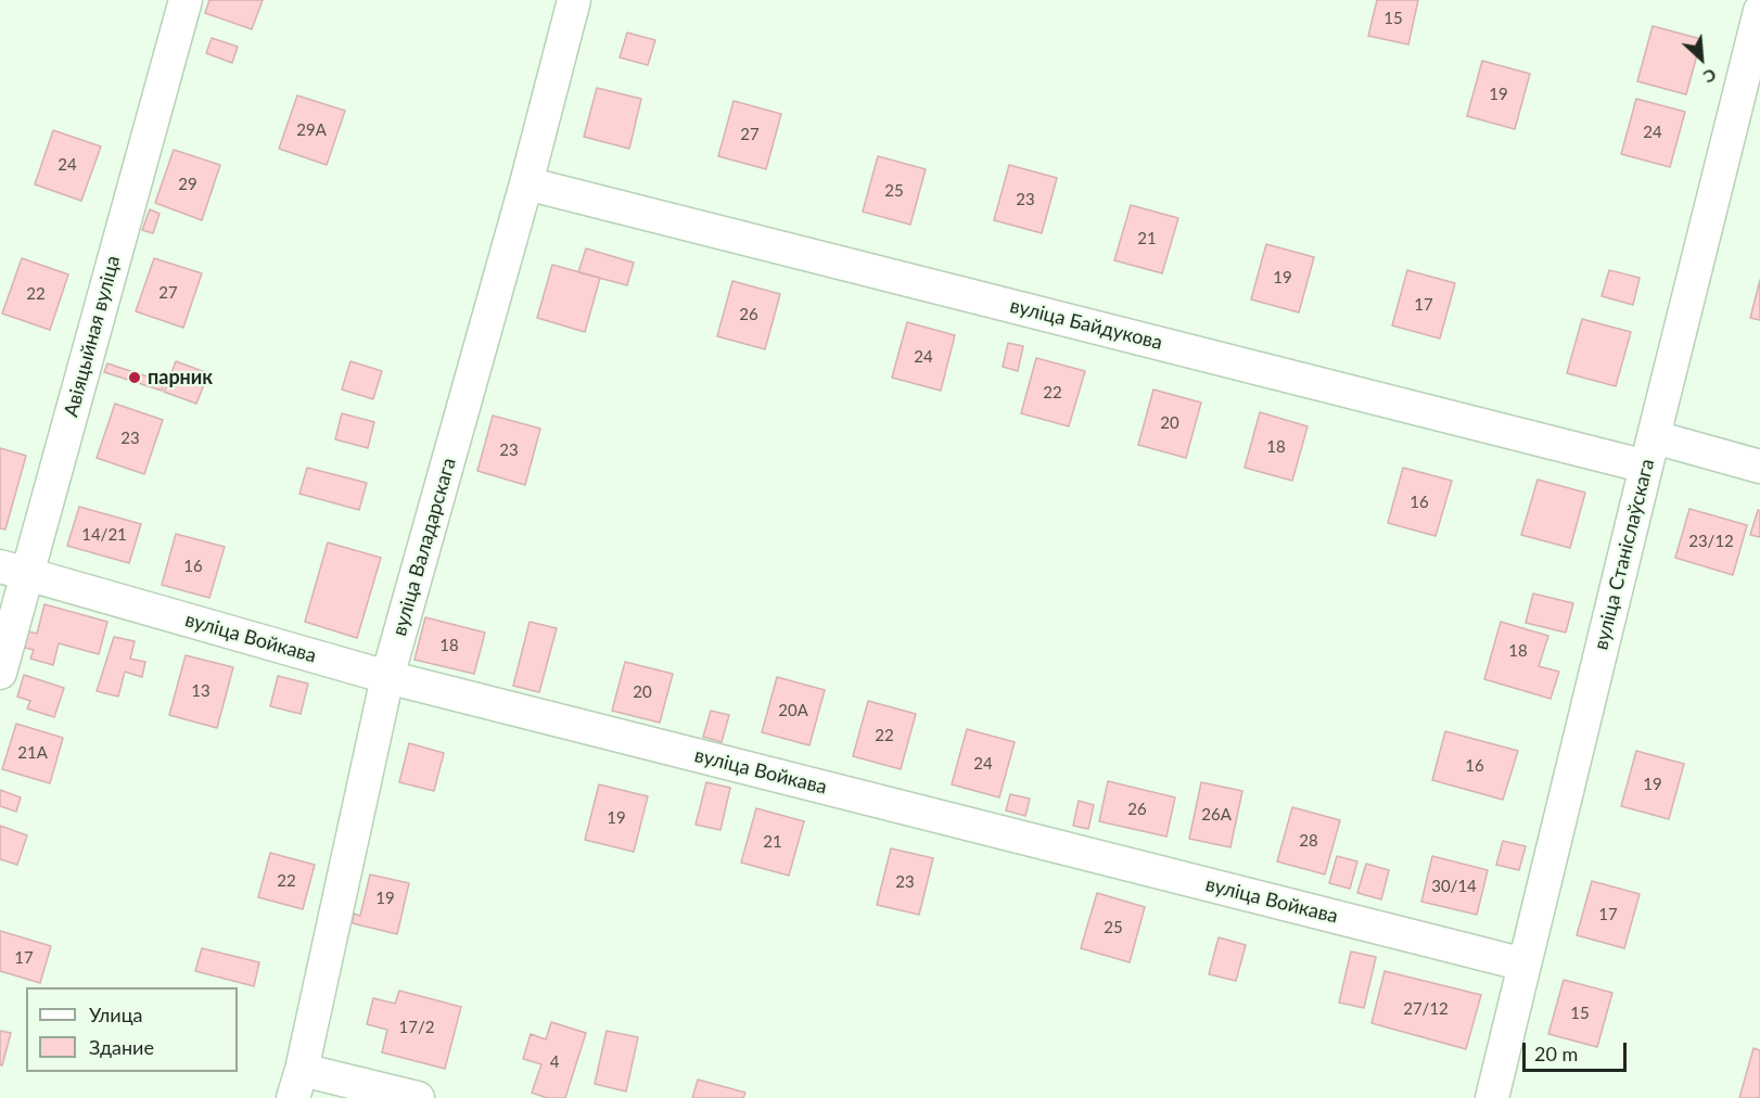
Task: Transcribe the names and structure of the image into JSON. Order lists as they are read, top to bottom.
{
  "streets": {
    "street": [
      "вуліца Байдукова",
      "Авіяцыйная вуліца",
      "вуліца Валадарскага",
      "вуліца Станіслаўскага",
      "вуліца Войкава"
    ]
  },
  "crossings": [
    ["вуліца Байдукова", "вуліца Валадарскага"],
    ["вуліца Байдукова", "вуліца Станіслаўскага"],
    ["Авіяцыйная вуліца", "вуліца Войкава"],
    ["вуліца Валадарскага", "вуліца Войкава"],
    ["вуліца Станіслаўскага", "вуліца Войкава"]
  ],
  "places": ["парник"],
  "house_numbers": [
    "15",
    "19",
    "29А",
    "24",
    "27",
    "24",
    "29",
    "25",
    "23",
    "21",
    "19",
    "27",
    "22",
    "17",
    "26",
    "24",
    "22",
    "20",
    "23",
    "18",
    "23",
    "16",
    "14/21",
    "23/12",
    "16",
    "18",
    "18",
    "13",
    "20",
    "20А",
    "22",
    "21А",
    "24",
    "16",
    "19",
    "26",
    "26А",
    "19",
    "28",
    "21",
    "22",
    "23",
    "30/14",
    "19",
    "17",
    "25",
    "17",
    "27/12",
    "15",
    "17/2",
    "4"
  ],
  "legend": ["Улица", "Здание"],
  "scale_bar": "20 m",
  "north": "bottom right"
}
